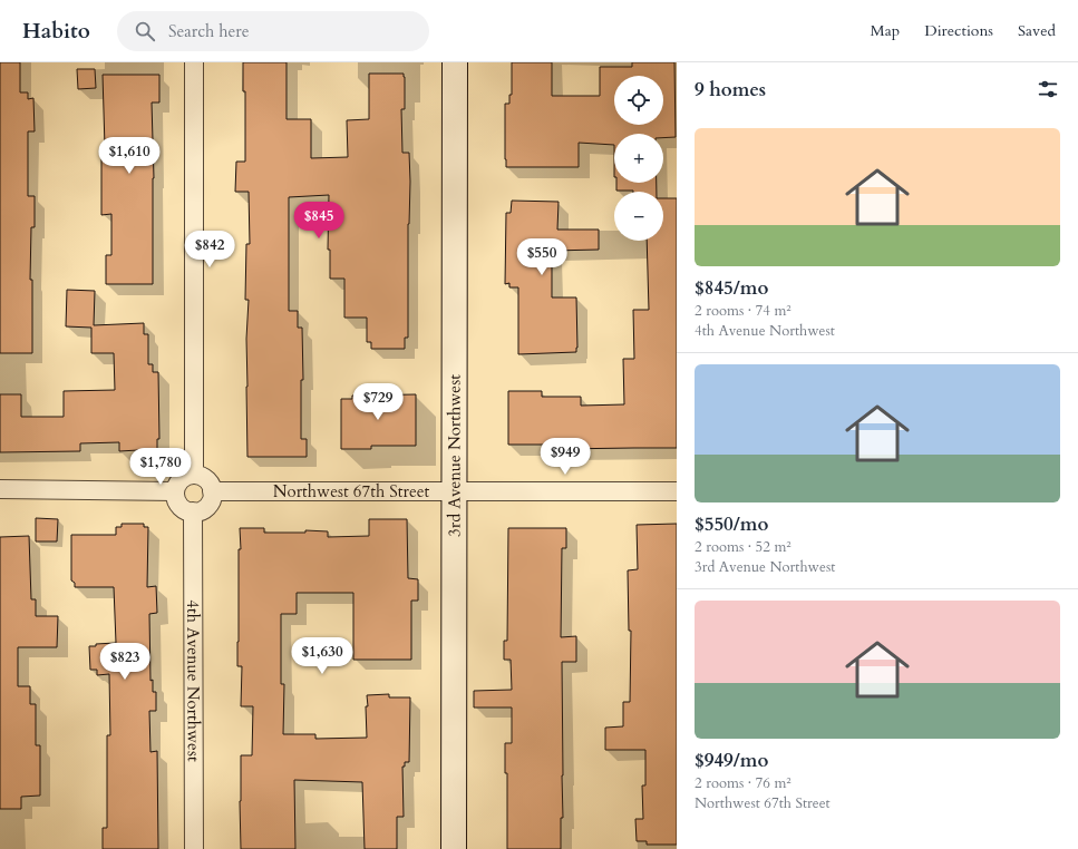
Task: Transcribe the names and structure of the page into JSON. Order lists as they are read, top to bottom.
{
  "streets": {
    "street": ["3rd Avenue Northwest", "Northwest 67th Street", "4th Avenue Northwest"]
  },
  "crossings": [
    ["3rd Avenue Northwest", "Northwest 67th Street"],
    ["Northwest 67th Street", "4th Avenue Northwest"]
  ],
  "page": {
    "header": "Habito",
    "search": "Search here",
    "nav": ["Map", "Directions", "Saved"],
    "heading": "9 homes",
    "map_buttons": ["+", "−"],
    "list": [
      {
        "name": "$845/mo",
        "note": "2 rooms · 74 m² · 4th Avenue Northwest"
      },
      {
        "name": "$550/mo",
        "note": "2 rooms · 52 m² · 3rd Avenue Northwest"
      },
      {
        "name": "$949/mo",
        "note": "2 rooms · 76 m² · Northwest 67th Street"
      }
    ],
    "price": [
      "$1,610",
      "$845",
      "$842",
      "$550",
      "$729",
      "$949",
      "$1,780",
      "$1,630",
      "$823"
    ]
  }
}
